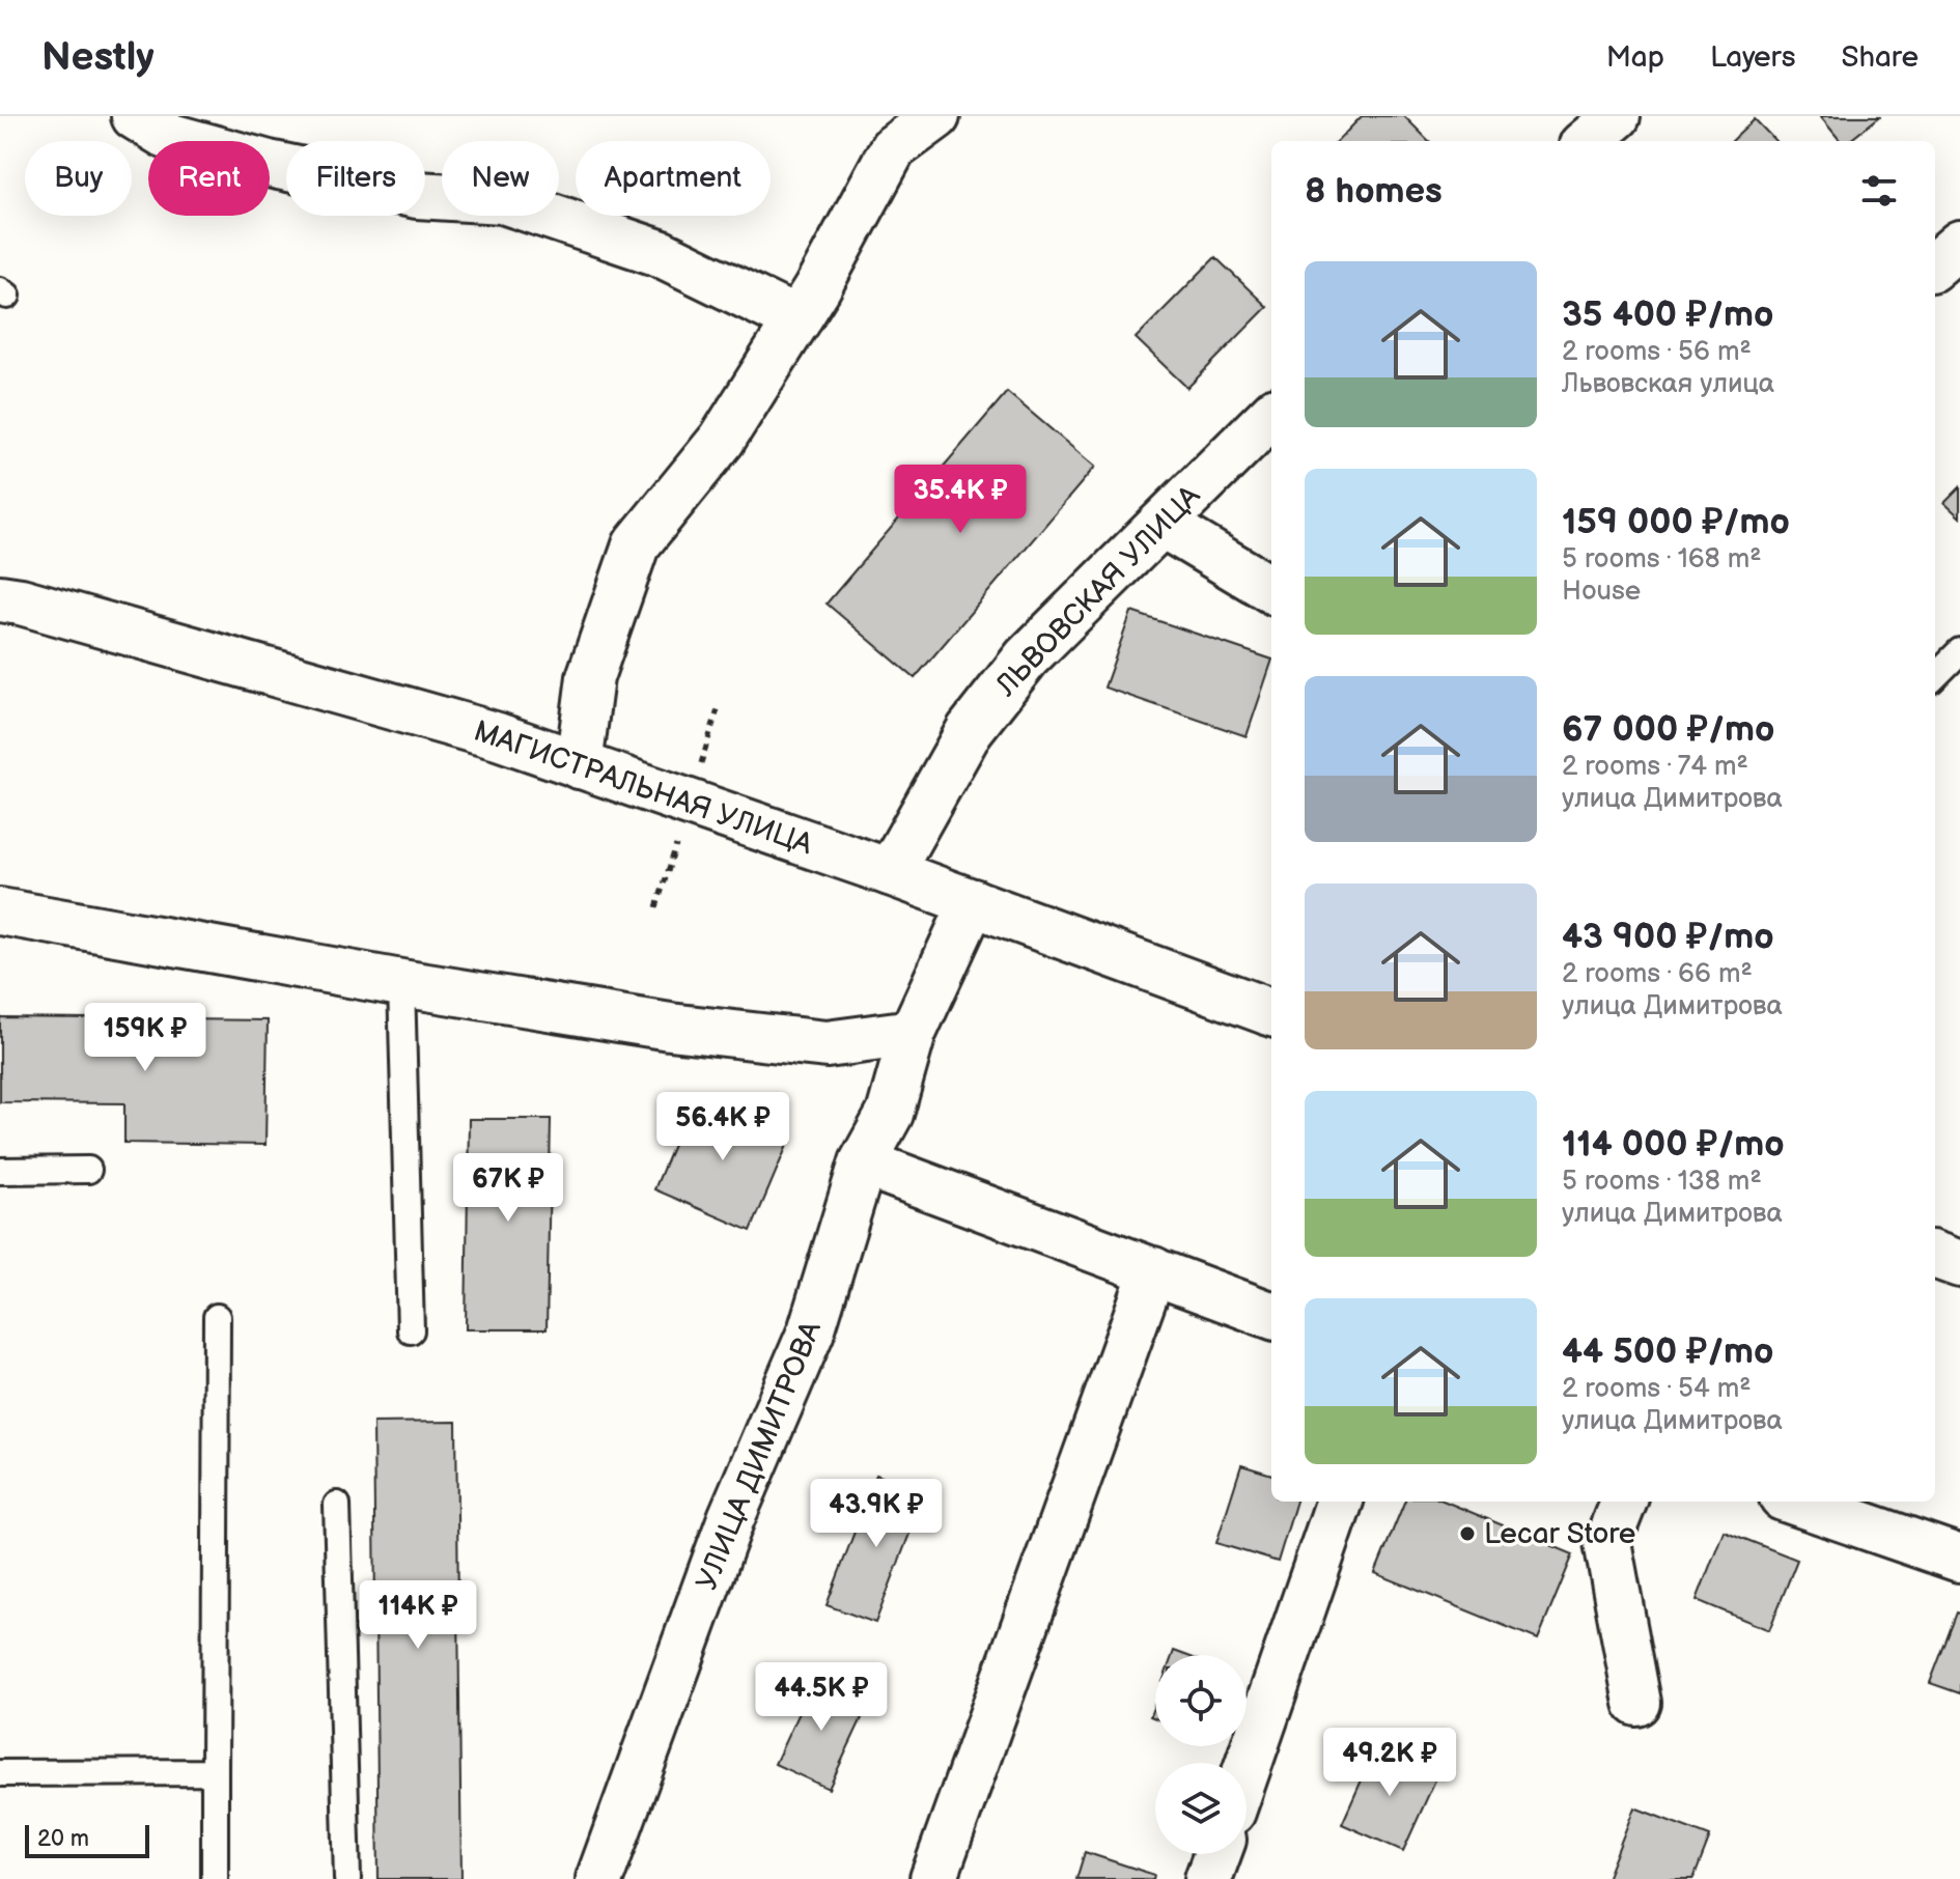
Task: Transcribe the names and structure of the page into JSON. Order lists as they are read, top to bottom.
{
  "streets": {
    "main road": ["ЛЬВОВСКАЯ УЛИЦА", "МАГИСТРАЛЬНАЯ УЛИЦА", "УЛИЦА ДИМИТРОВА"]
  },
  "crossings": [
    ["ЛЬВОВСКАЯ УЛИЦА", "МАГИСТРАЛЬНАЯ УЛИЦА"],
    ["МАГИСТРАЛЬНАЯ УЛИЦА", "УЛИЦА ДИМИТРОВА"]
  ],
  "places": ["Lecar Store"],
  "scale_bar": "20 m",
  "page": {
    "header": "Nestly",
    "nav": ["Map", "Layers", "Share"],
    "chip": [
      "Buy",
      "Rent",
      "Filters",
      "New",
      "Apartment"
    ],
    "heading": "8 homes",
    "list": [
      {
        "name": "35 400 ₽/mo",
        "note": "2 rooms · 56 m² · Львовская улица"
      },
      {
        "name": "159 000 ₽/mo",
        "note": "5 rooms · 168 m² · House"
      },
      {
        "name": "67 000 ₽/mo",
        "note": "2 rooms · 74 m² · улица Димитрова"
      },
      {
        "name": "43 900 ₽/mo",
        "note": "2 rooms · 66 m² · улица Димитрова"
      },
      {
        "name": "114 000 ₽/mo",
        "note": "5 rooms · 138 m² · улица Димитрова"
      },
      {
        "name": "44 500 ₽/mo",
        "note": "2 rooms · 54 m² · улица Димитрова"
      }
    ],
    "price": [
      "35.4K ₽",
      "159K ₽",
      "56.4K ₽",
      "67K ₽",
      "43.9K ₽",
      "114K ₽",
      "44.5K ₽",
      "49.2K ₽"
    ],
    "scale": "20 m"
  }
}
